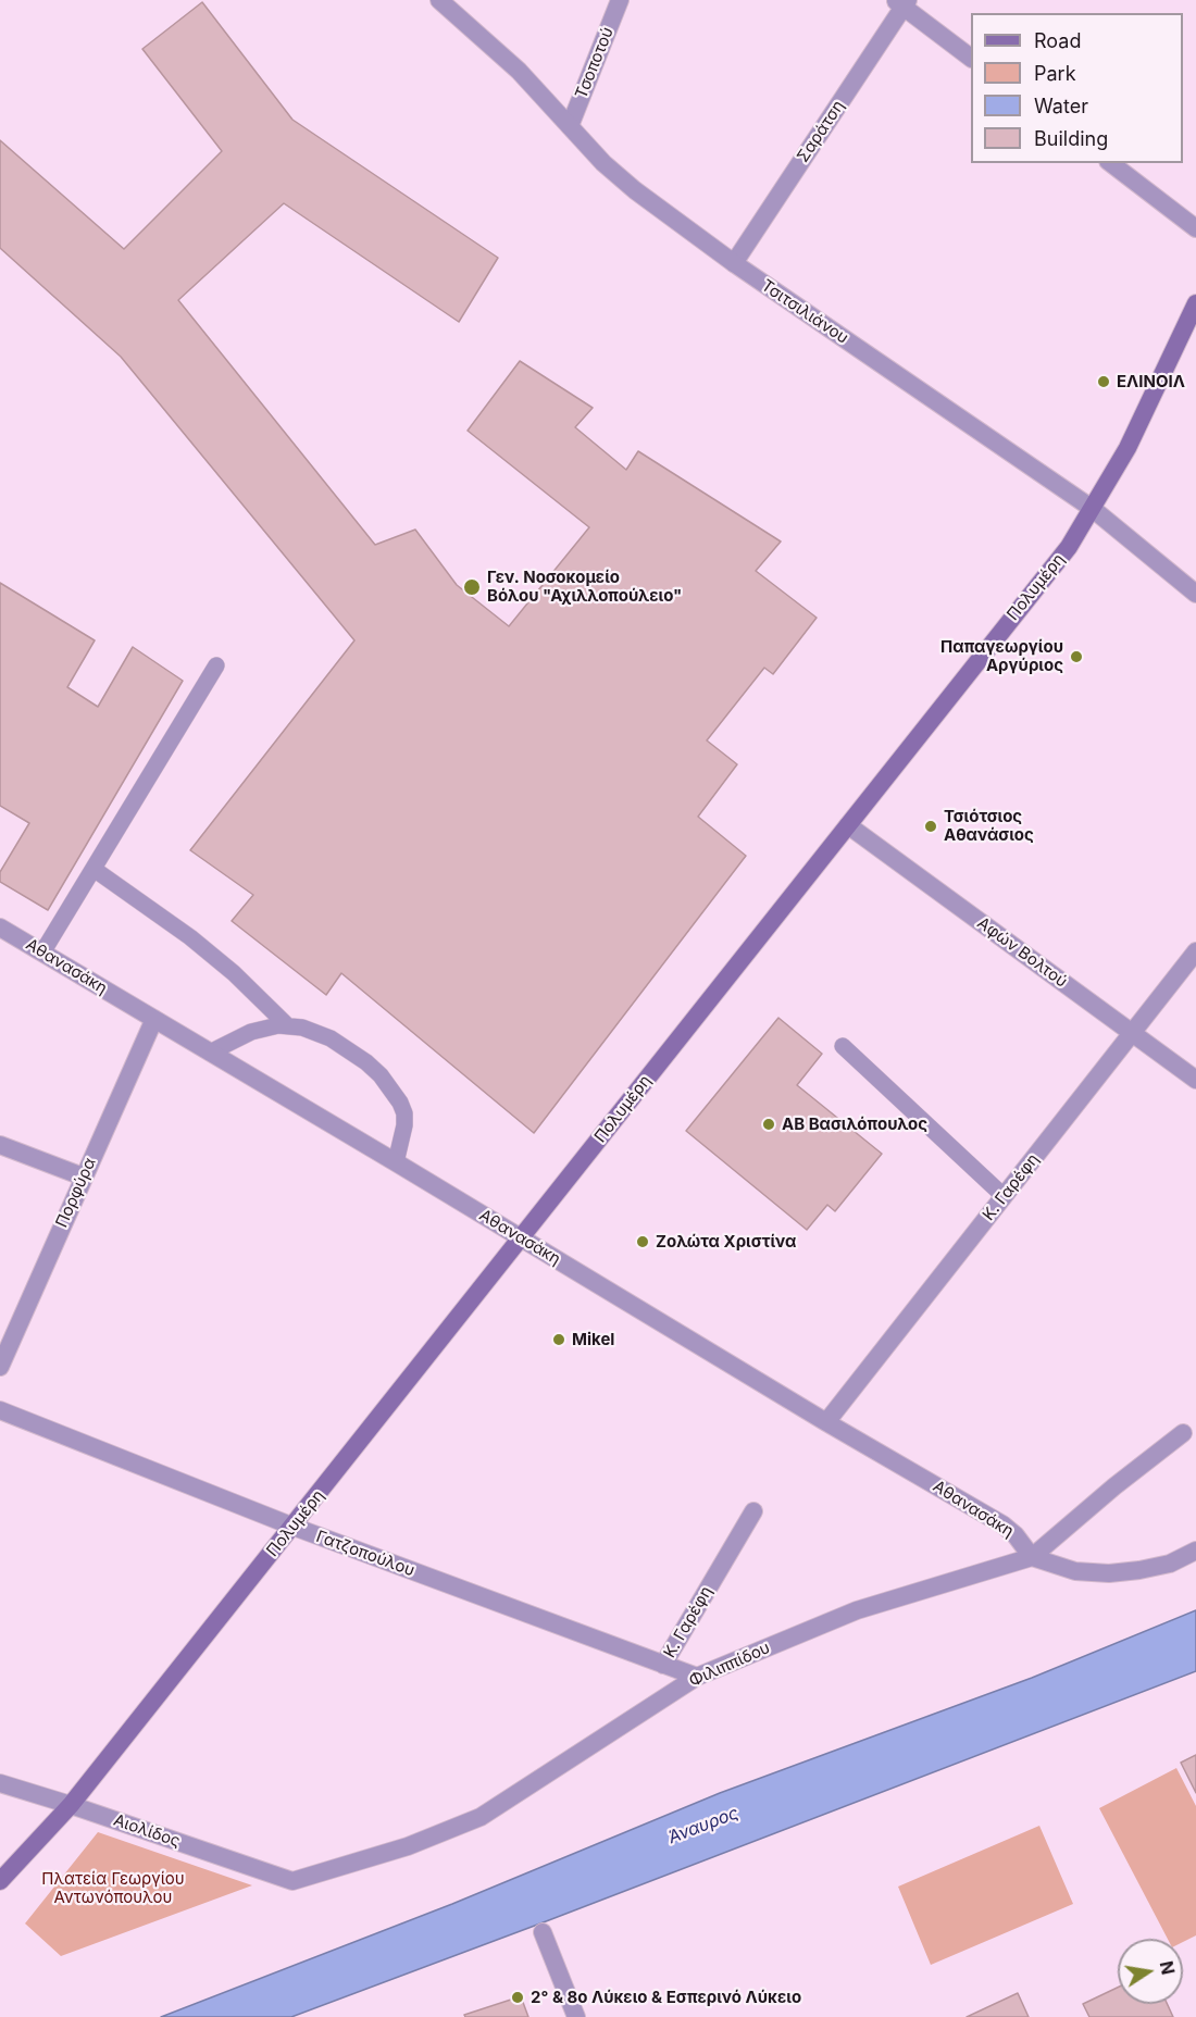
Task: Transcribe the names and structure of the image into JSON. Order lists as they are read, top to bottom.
{
  "streets": {
    "main road": ["Πολυμέρη"],
    "street": [
      "Τσοποτού",
      "Σαράτση",
      "Τσιτσιλιάνου",
      "Αφών Βολτού",
      "Αθανασάκη",
      "Κ. Γαρέφη",
      "Πορφύρα",
      "Γατζοπούλου",
      "Φιλιππίδου",
      "Αιολίδος"
    ]
  },
  "crossings": [
    ["Τσοποτού", "Τσιτσιλιάνου"],
    ["Σαράτση", "Τσιτσιλιάνου"],
    ["Τσιτσιλιάνου", "Πολυμέρη"],
    ["Πολυμέρη", "Αφών Βολτού"],
    ["Πολυμέρη", "Αθανασάκη"],
    ["Πολυμέρη", "Γατζοπούλου"],
    ["Πολυμέρη", "Αιολίδος"],
    ["Αφών Βολτού", "Κ. Γαρέφη"],
    ["Αθανασάκη", "Κ. Γαρέφη"],
    ["Αθανασάκη", "Πορφύρα"],
    ["Αθανασάκη", "Φιλιππίδου"],
    ["Κ. Γαρέφη", "Γατζοπούλου"],
    ["Γατζοπούλου", "Φιλιππίδου"],
    ["Φιλιππίδου", "Αιολίδος"]
  ],
  "water": ["Άναυρος"],
  "parks": ["Πλατεία Γεωργίου Αντωνόπουλου"],
  "places": [
    "ΕΛΙΝΟΙΛ",
    "Γεν. Νοσοκομείο Βόλου \"Αχιλλοπούλειο\"",
    "Παπαγεωργίου Αργύριος",
    "Τσιότσιος Αθανάσιος",
    "ΑΒ Βασιλόπουλος",
    "Ζολώτα Χριστίνα",
    "Mikel",
    "2° & 8ο Λύκειο & Εσπερινό Λύκειο"
  ],
  "legend": [
    "Road",
    "Park",
    "Water",
    "Building"
  ],
  "north": "right"
}
